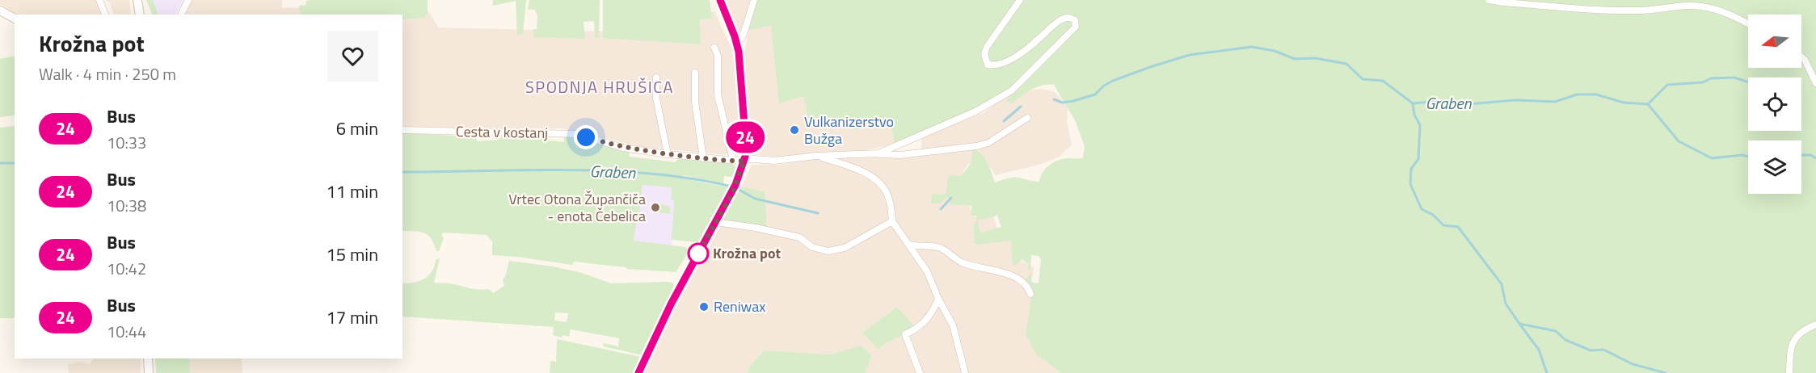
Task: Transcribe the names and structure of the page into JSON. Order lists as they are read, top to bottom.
{
  "streets": {
    "street": ["Cesta v kostanj"]
  },
  "districts": ["SPODNJA HRUŠICA"],
  "water": ["Graben"],
  "places": [
    "Vulkanizerstvo Bužga",
    "Vrtec Otona Župančiča - enota Čebelica",
    "Krožna pot",
    "Reniwax"
  ],
  "lines": ["bus line 24"],
  "north": "left",
  "page": {
    "on_map": "24",
    "heading": ["Krožna pot", "Walk · 4 min · 250 m"],
    "list": [
      {
        "mark": "24",
        "name": "Bus",
        "note": "10:33",
        "value": "6 min"
      },
      {
        "mark": "24",
        "name": "Bus",
        "note": "10:38",
        "value": "11 min"
      },
      {
        "mark": "24",
        "name": "Bus",
        "note": "10:42",
        "value": "15 min"
      },
      {
        "mark": "24",
        "name": "Bus",
        "note": "10:44",
        "value": "17 min"
      }
    ]
  }
}
